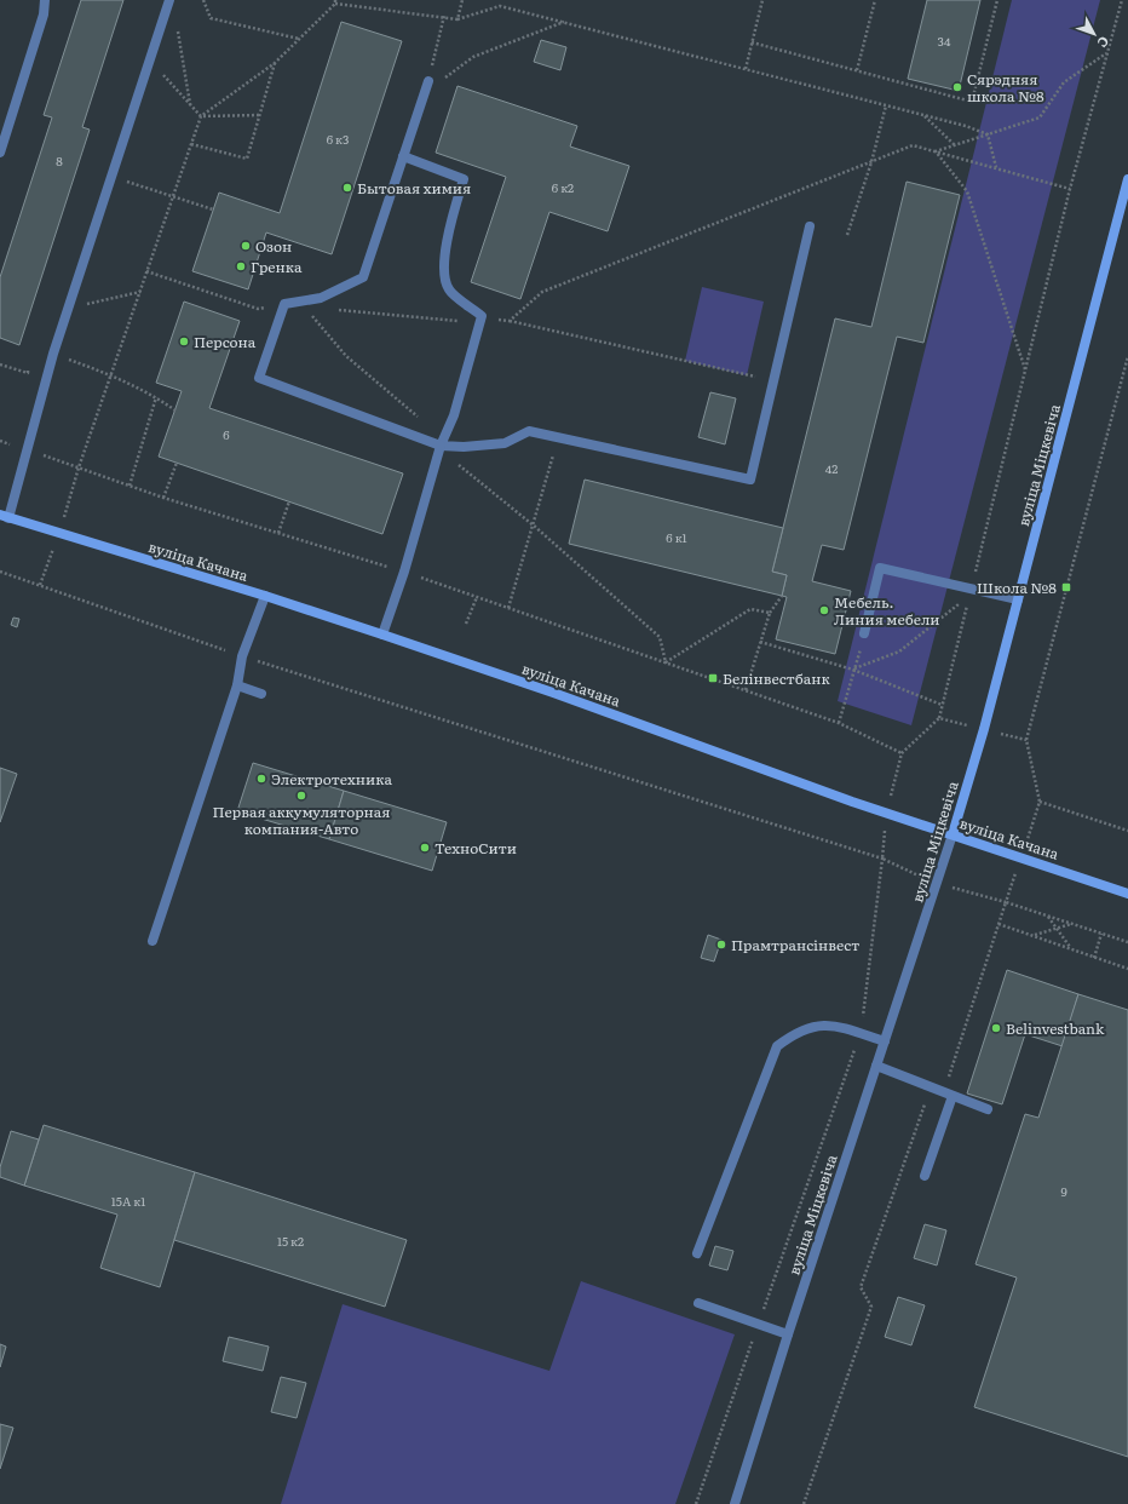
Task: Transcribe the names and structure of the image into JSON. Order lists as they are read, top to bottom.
{
  "streets": {
    "main road": ["вуліца Міцкевіча", "вуліца Качана"]
  },
  "crossings": [
    ["вуліца Міцкевіча", "вуліца Качана"]
  ],
  "places": {
    "other": [
      "Сярэдняя школа №8",
      "Бытовая химия",
      "Озон",
      "Гренка",
      "Персона",
      "Мебель. Линия мебели",
      "Электротехника",
      "Первая аккумуляторная компания-Авто",
      "ТехноСити",
      "Прамтрансінвест",
      "Belinvestbank"
    ],
    "transit": ["Школа №8", "Белінвестбанк"]
  },
  "house_numbers": [
    "34",
    "6 к3",
    "8",
    "6 к2",
    "6",
    "42",
    "6 к1",
    "9",
    "15А к1",
    "15 к2"
  ],
  "north": "bottom right"
}
